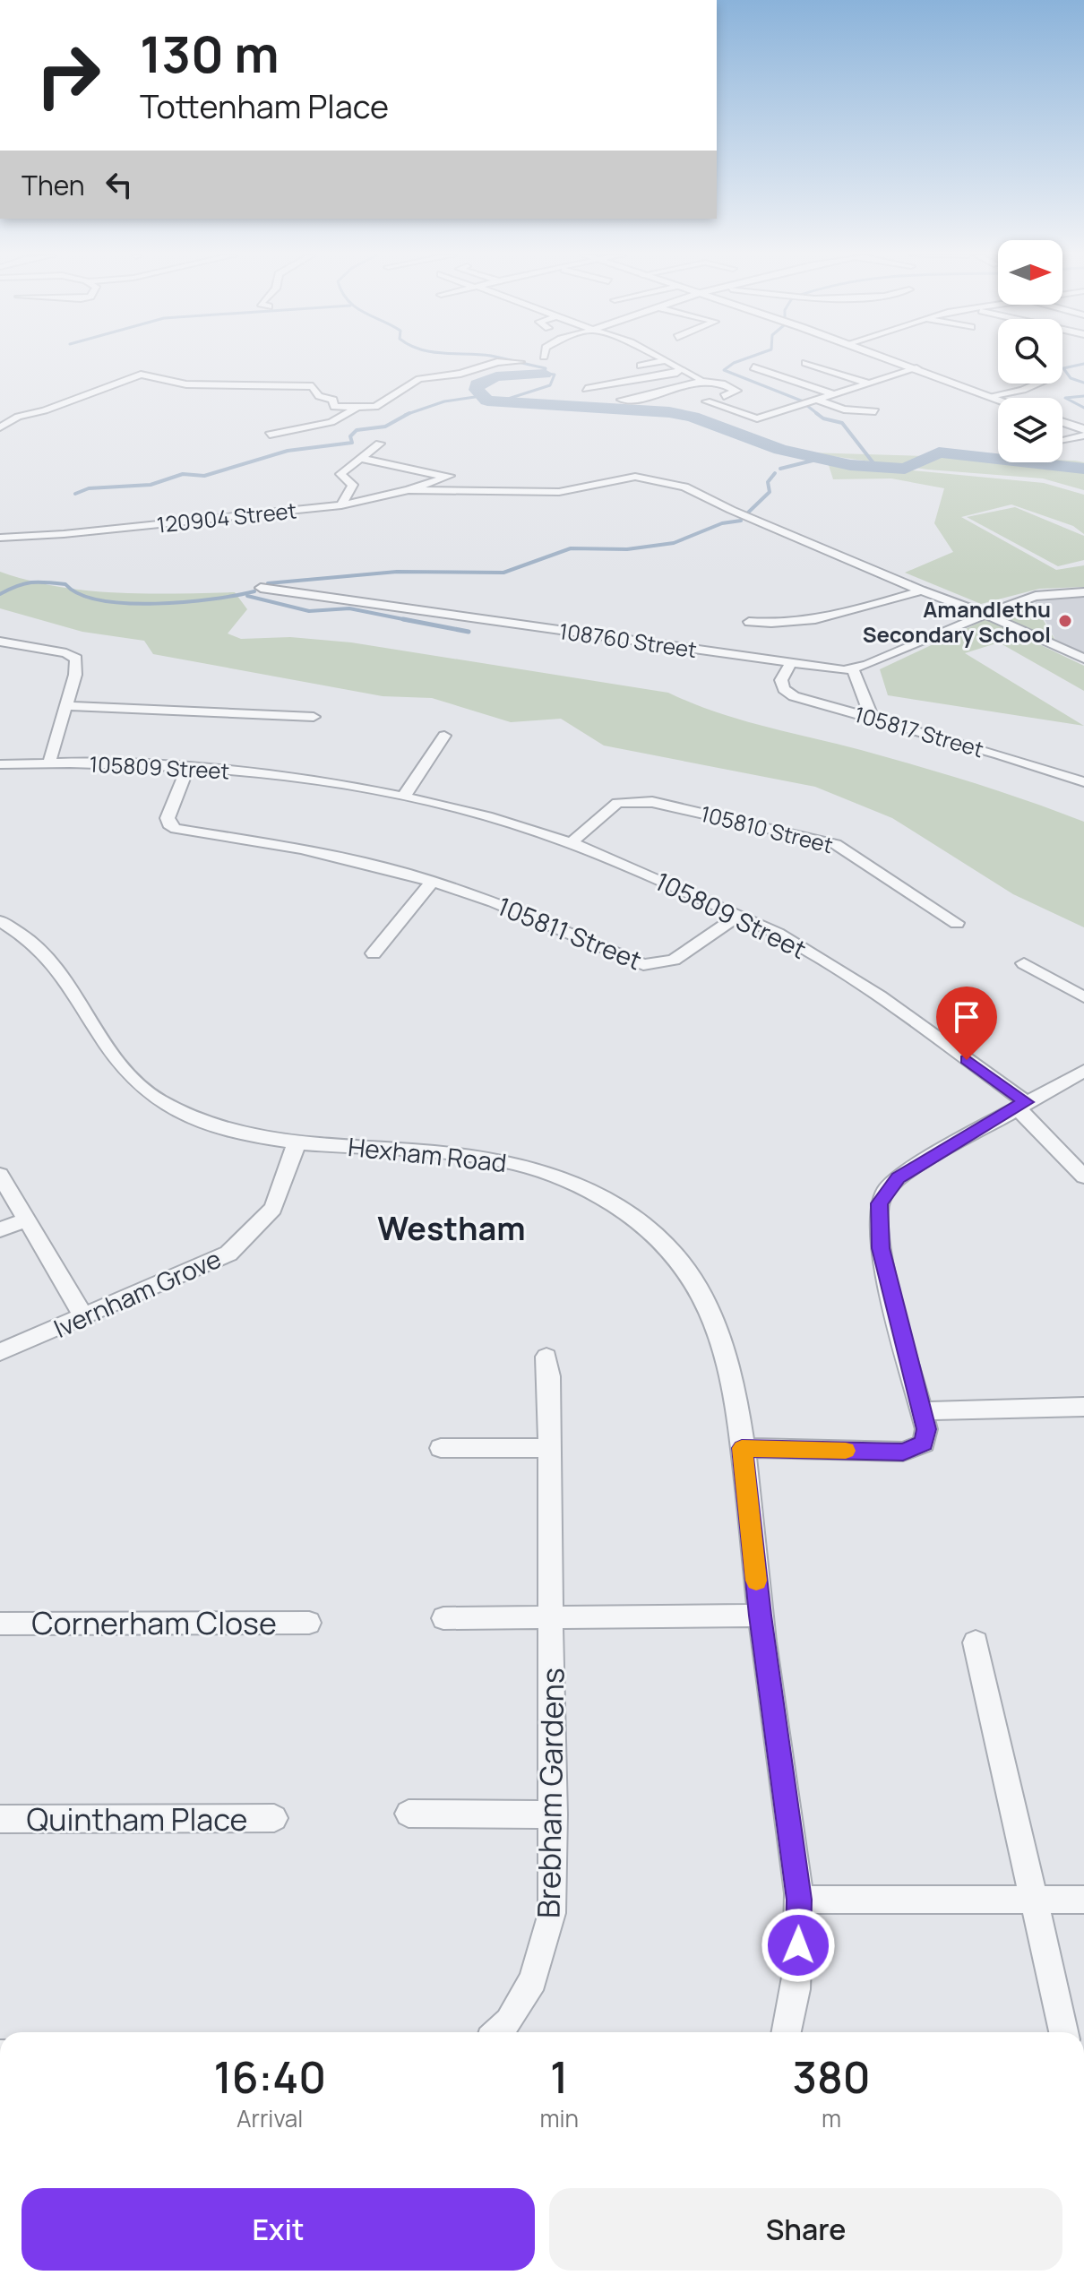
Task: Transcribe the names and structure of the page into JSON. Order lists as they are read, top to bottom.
{
  "streets": {
    "street": [
      "120904 Street",
      "108760 Street",
      "105817 Street",
      "105809 Street",
      "105810 Street",
      "105811 Street",
      "Hexham Road",
      "Ivernham Grove",
      "Cornerham Close",
      "Brebham Gardens",
      "Quintham Place"
    ]
  },
  "crossings": [
    ["108760 Street", "105817 Street"],
    ["105809 Street", "105810 Street"],
    ["105809 Street", "105811 Street"],
    ["Hexham Road", "Ivernham Grove"]
  ],
  "districts": ["Westham"],
  "places": ["Amandlethu Secondary School"],
  "north": "right",
  "page": {
    "turn": ["130 m", "Tottenham Place"],
    "then": "Then",
    "eta": [
      "16:40",
      "Arrival",
      "1",
      "min",
      "380",
      "m"
    ],
    "buttons": ["Exit", "Share"]
  }
}
